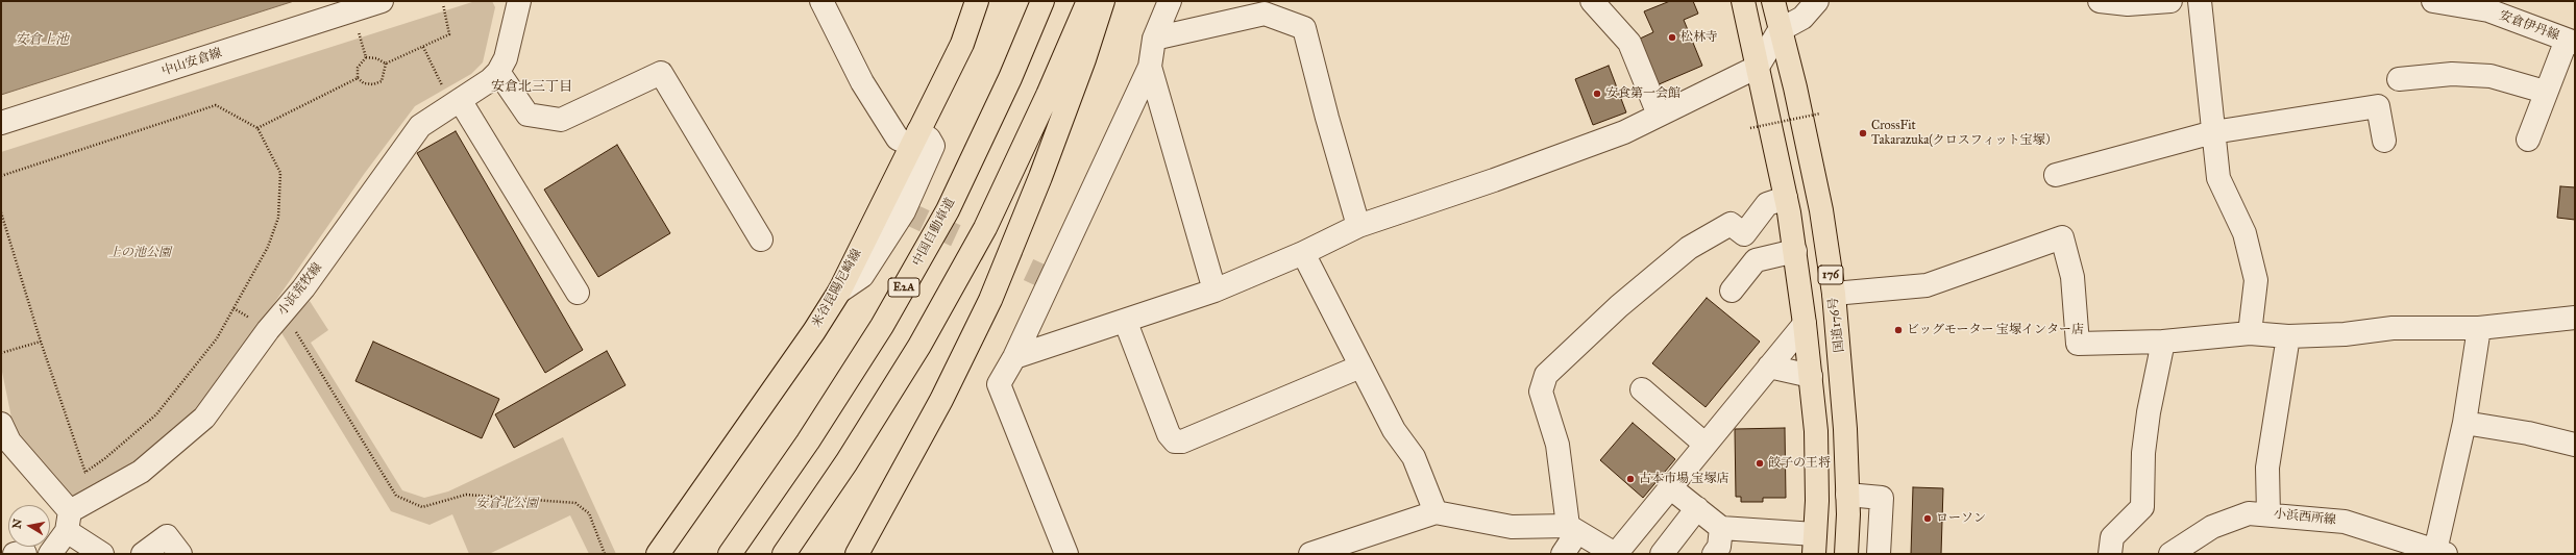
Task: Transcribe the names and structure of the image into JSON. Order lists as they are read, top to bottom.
{
  "streets": {
    "main road": [
      "中国自動車道",
      "176",
      "E2A",
      "米谷昆陽尼崎線",
      "国道176号"
    ],
    "street": [
      "安倉伊丹線",
      "中山安倉線",
      "小浜荒牧線",
      "小浜西所線"
    ]
  },
  "districts": ["安倉北三丁目"],
  "water": ["安倉上池"],
  "parks": ["上の池公園", "安倉北公園"],
  "places": [
    "松林寺",
    "安食第一会館",
    "CrossFit Takarazuka(クロスフィット宝塚）",
    "ビッグモーター 宝塚インター店",
    "餃子の王将",
    "古本市場 宝塚店",
    "ローソン"
  ],
  "north": "left"
}
